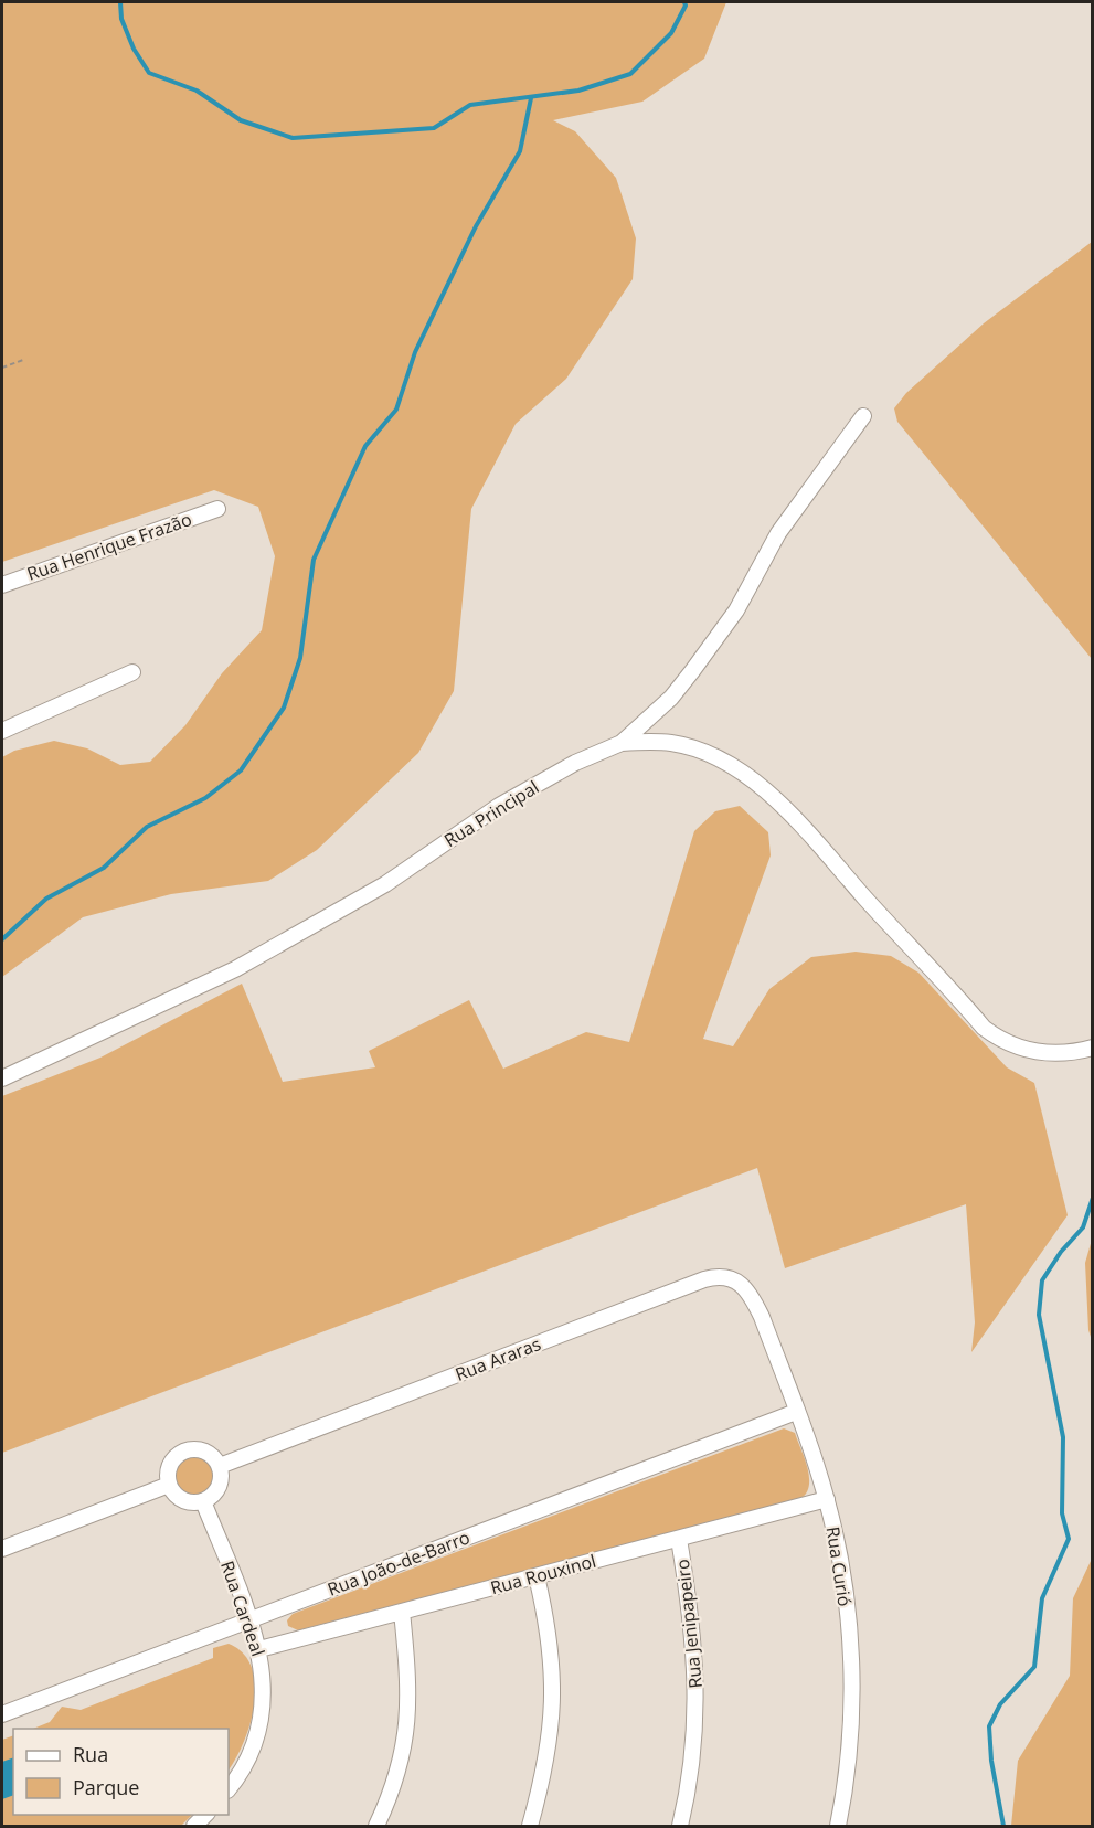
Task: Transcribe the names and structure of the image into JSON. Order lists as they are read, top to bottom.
{
  "streets": {
    "street": [
      "Rua Henrique Frazão",
      "Rua Principal",
      "Rua Araras",
      "Rua João-de-Barro",
      "Rua Curió",
      "Rua Rouxinol",
      "Rua Cardeal",
      "Rua Jenipapeiro"
    ]
  },
  "crossings": [
    ["Rua Araras", "Rua Curió"],
    ["Rua Araras", "Rua Cardeal"],
    ["Rua João-de-Barro", "Rua Curió"],
    ["Rua João-de-Barro", "Rua Cardeal"],
    ["Rua Curió", "Rua Rouxinol"],
    ["Rua Rouxinol", "Rua Cardeal"],
    ["Rua Rouxinol", "Rua Jenipapeiro"]
  ],
  "legend": ["Rua", "Parque"]
}
